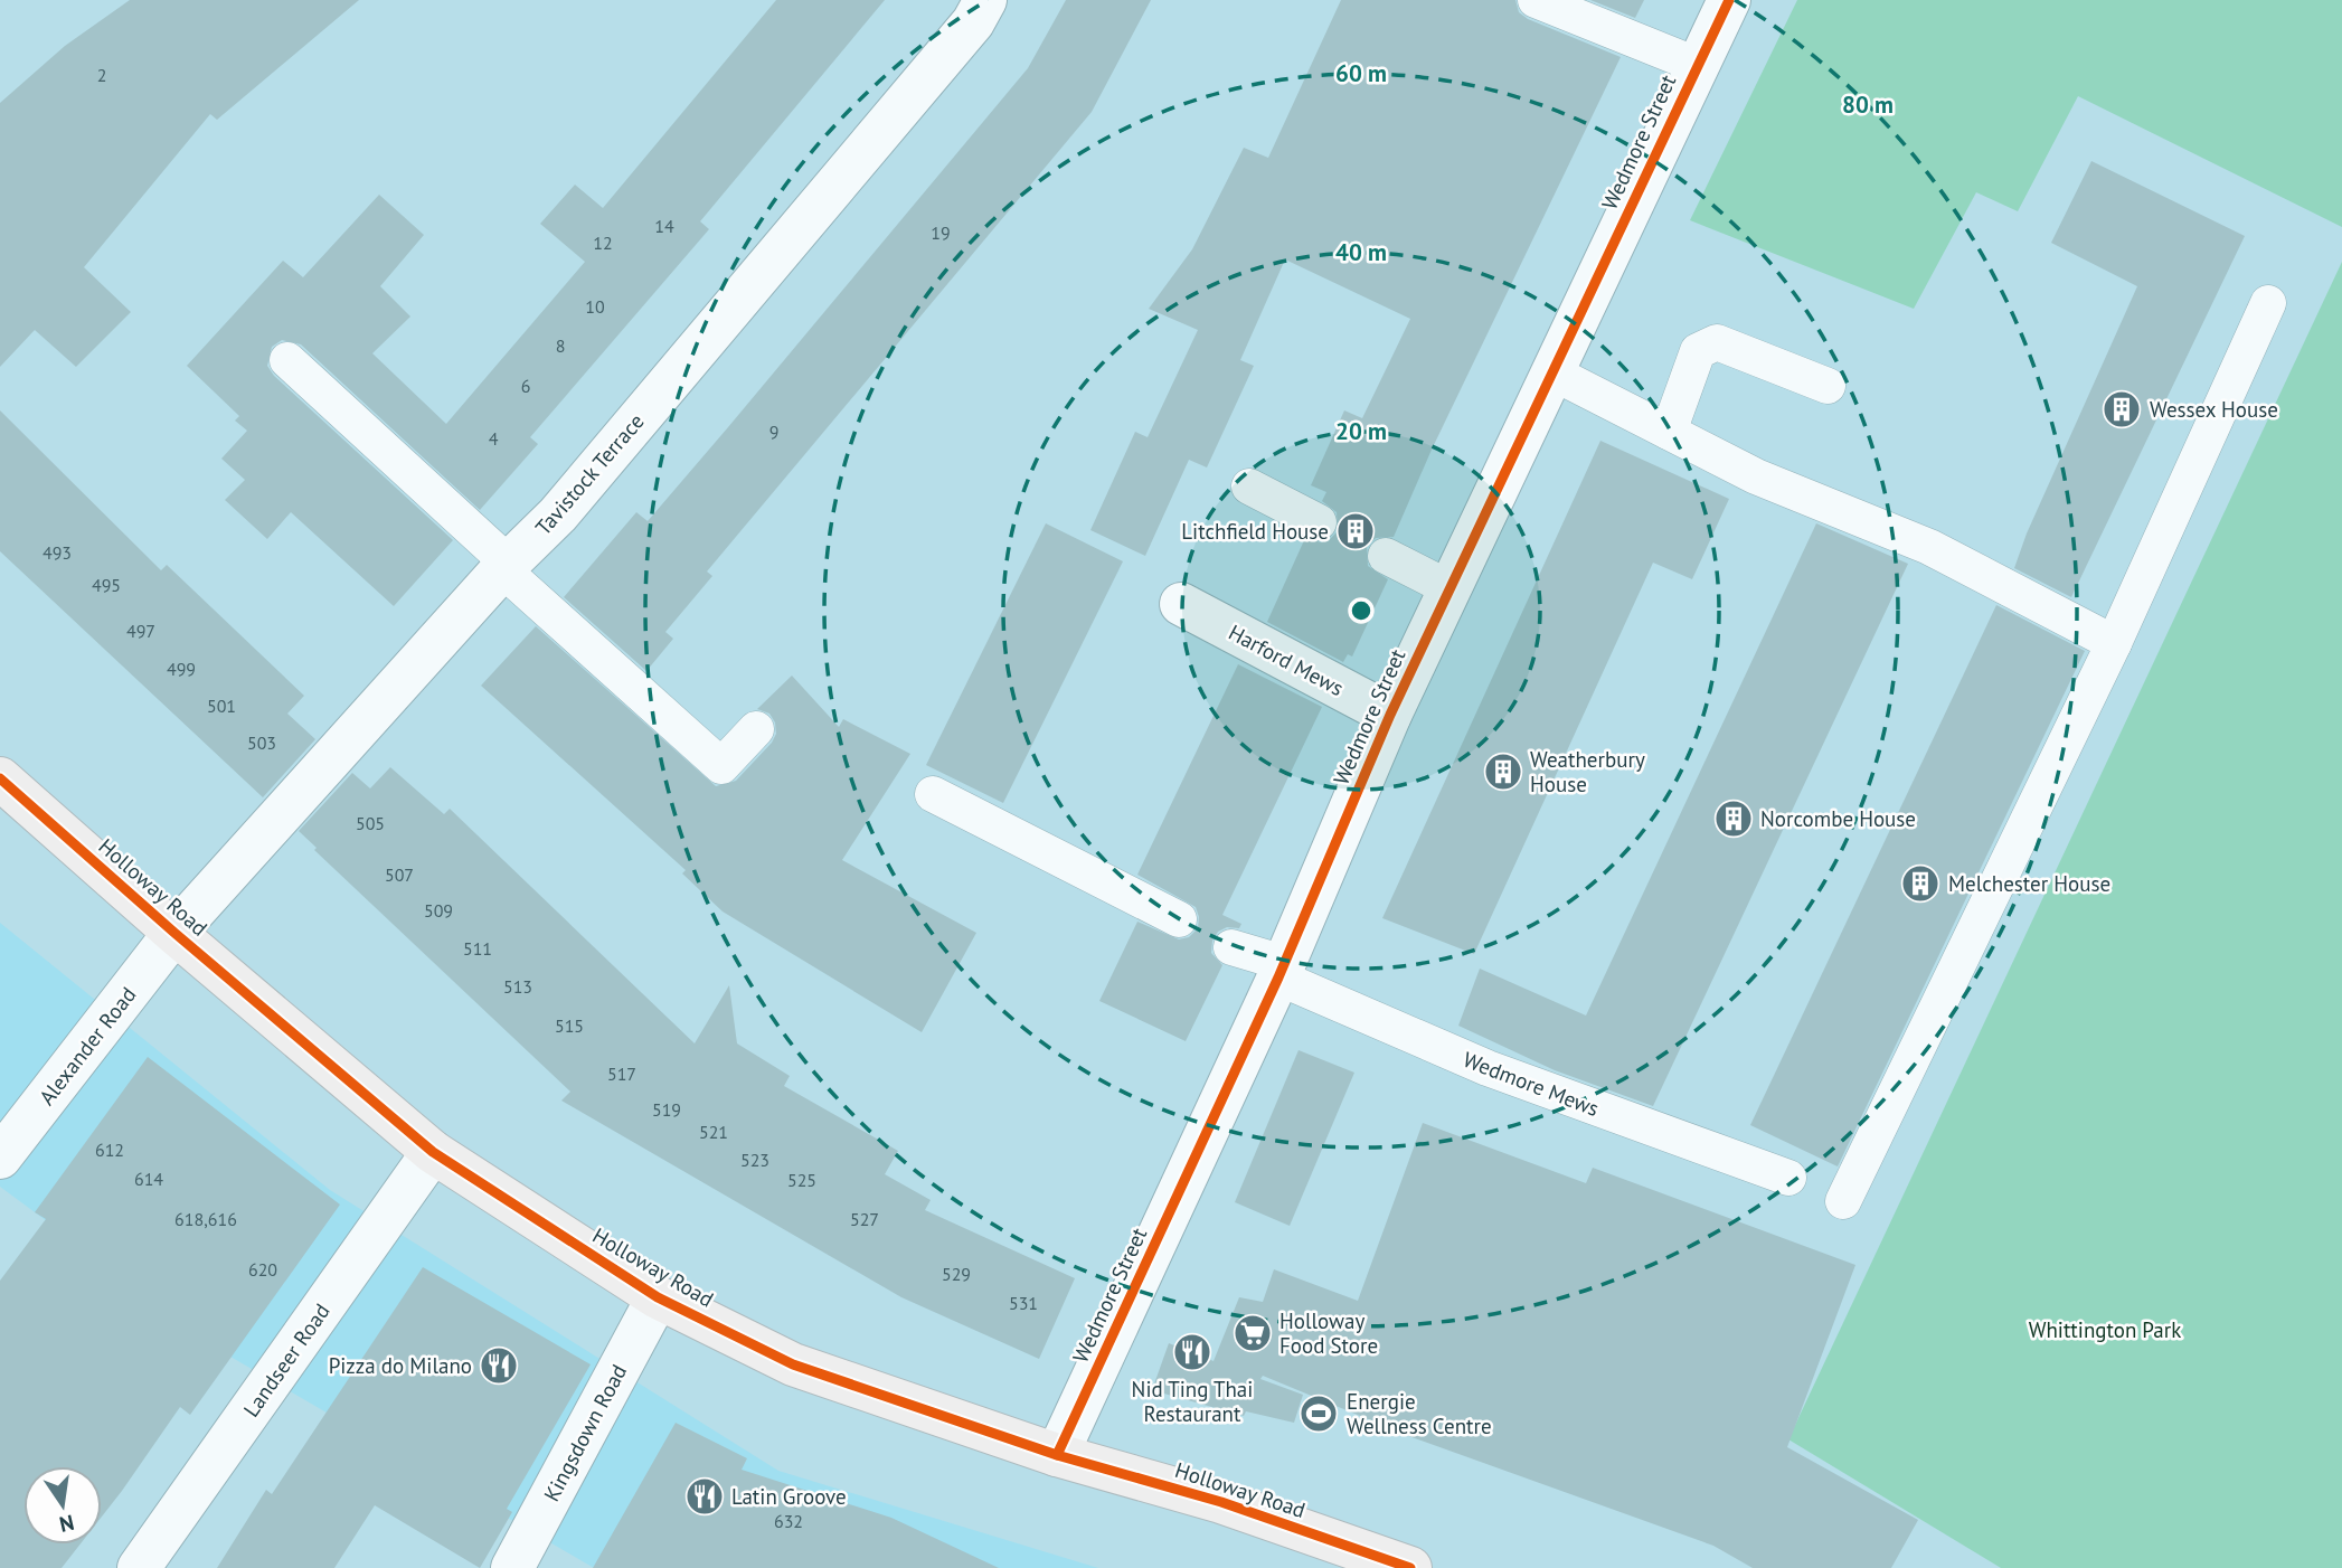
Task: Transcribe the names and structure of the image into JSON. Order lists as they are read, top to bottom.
{
  "streets": {
    "highway": ["Holloway Road"],
    "street": [
      "Wedmore Street",
      "Tavistock Terrace",
      "Harford Mews",
      "Alexander Road",
      "Landseer Road",
      "Kingsdown Road"
    ],
    "lane": ["Wedmore Mews"]
  },
  "crossings": [
    ["Wedmore Street", "Harford Mews"],
    ["Wedmore Street", "Holloway Road"],
    ["Wedmore Street", "Wedmore Mews"],
    ["Tavistock Terrace", "Holloway Road"],
    ["Tavistock Terrace", "Alexander Road"],
    ["Holloway Road", "Alexander Road"],
    ["Holloway Road", "Landseer Road"],
    ["Holloway Road", "Kingsdown Road"]
  ],
  "parks": ["Whittington Park"],
  "places": {
    "building": [
      "Wessex House",
      "Litchfield House",
      "Weatherbury House",
      "Norcombe House",
      "Melchester House"
    ],
    "supermarket": ["Holloway Food Store"],
    "restaurant": ["Nid Ting Thai Restaurant", "Pizza do Milano", "Latin Groove"],
    "sports": ["Energie Wellness Centre"]
  },
  "house_numbers": [
    "2",
    "14",
    "19",
    "12",
    "10",
    "8",
    "6",
    "9",
    "4",
    "493",
    "495",
    "497",
    "499",
    "501",
    "503",
    "505",
    "507",
    "509",
    "511",
    "513",
    "515",
    "517",
    "519",
    "521",
    "612",
    "523",
    "614",
    "525",
    "618,616",
    "527",
    "620",
    "529",
    "531",
    "632"
  ],
  "north": "bottom",
  "rings": [
    "60 m",
    "80 m",
    "40 m",
    "20 m"
  ]
}
